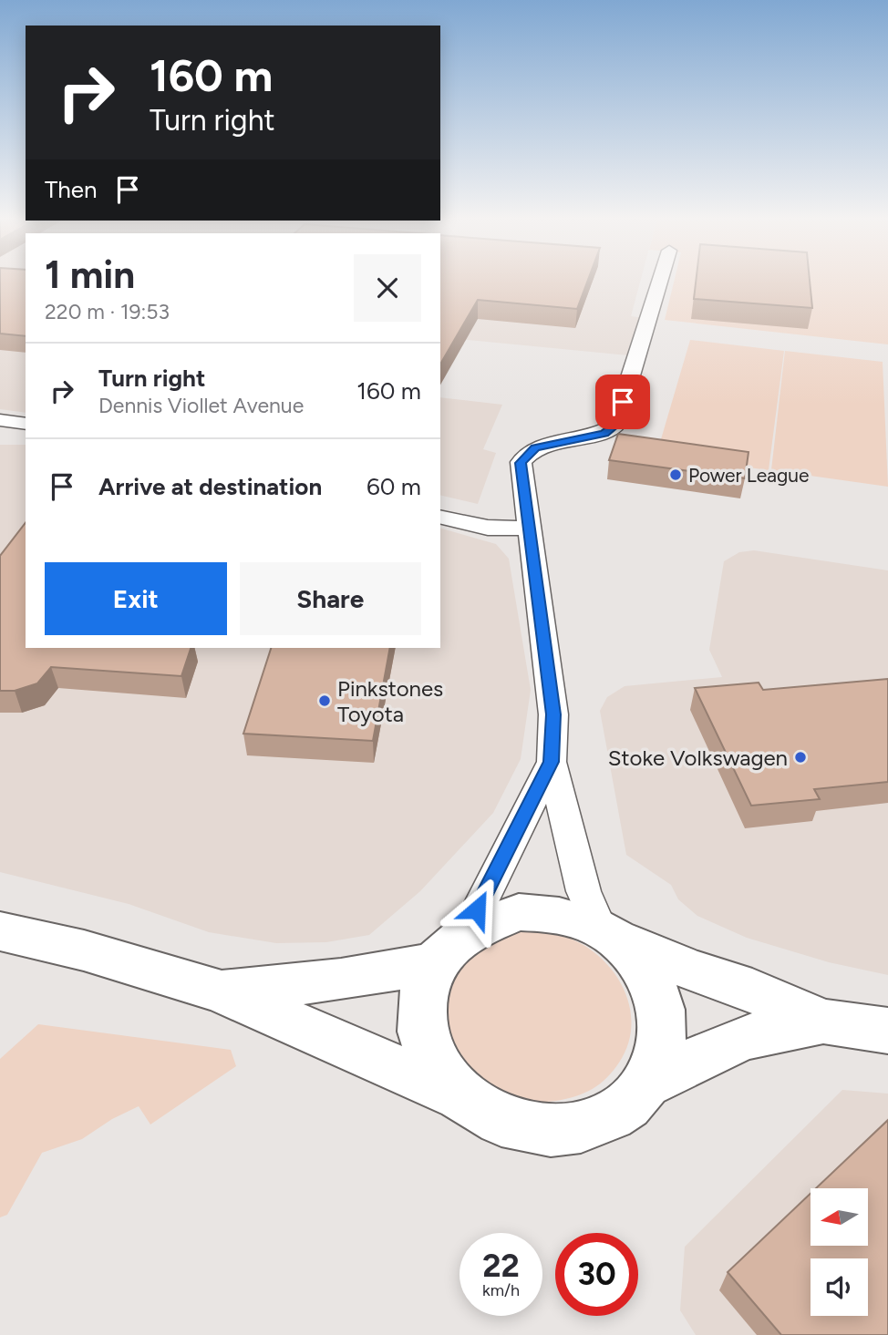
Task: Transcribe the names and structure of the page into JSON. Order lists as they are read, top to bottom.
{
  "places": ["Power League", "Pinkstones Toyota", "Stoke Volkswagen"],
  "north": "left",
  "page": {
    "turn": ["160 m", "Turn right"],
    "then": "Then",
    "heading": ["1 min", "220 m · 19:53"],
    "list": [
      {
        "name": "Turn right",
        "note": "Dennis Viollet Avenue",
        "value": "160 m"
      },
      {
        "name": "Arrive at destination",
        "value": "60 m"
      }
    ],
    "buttons": ["Exit", "Share"],
    "speed": "22 km/h",
    "limit": "30"
  }
}
